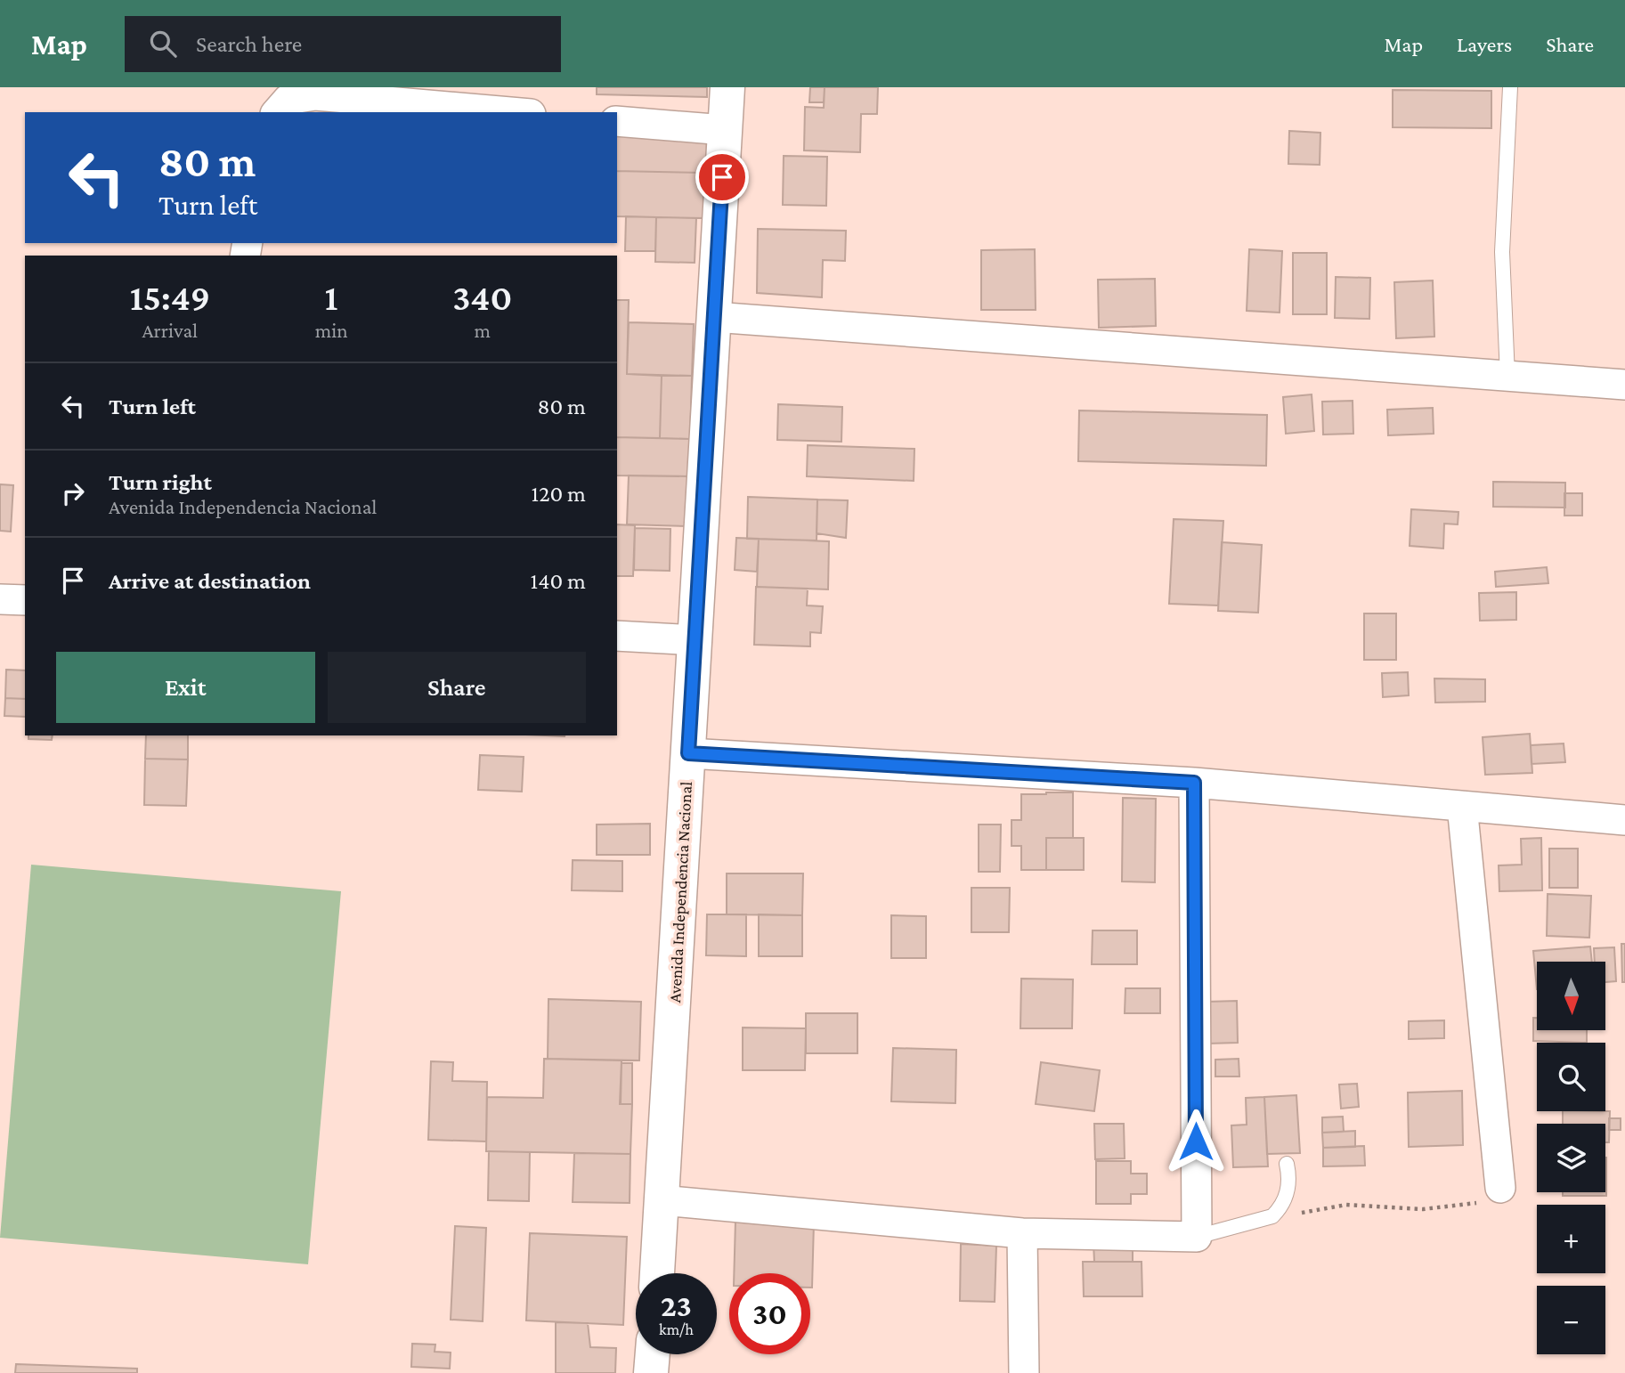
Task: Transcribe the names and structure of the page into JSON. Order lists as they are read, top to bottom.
{
  "streets": {
    "main road": ["Avenida Independencia Nacional"]
  },
  "north": "bottom",
  "page": {
    "header": "Map",
    "search": "Search here",
    "nav": ["Map", "Layers", "Share"],
    "turn": ["80 m", "Turn left"],
    "eta": [
      "15:49",
      "Arrival",
      "1",
      "min",
      "340",
      "m"
    ],
    "list": [
      {
        "name": "Turn left",
        "value": "80 m"
      },
      {
        "name": "Turn right",
        "note": "Avenida Independencia Nacional",
        "value": "120 m"
      },
      {
        "name": "Arrive at destination",
        "value": "140 m"
      }
    ],
    "buttons": ["Exit", "Share"],
    "map_buttons": ["+", "−"],
    "speed": "23 km/h",
    "limit": "30"
  }
}
